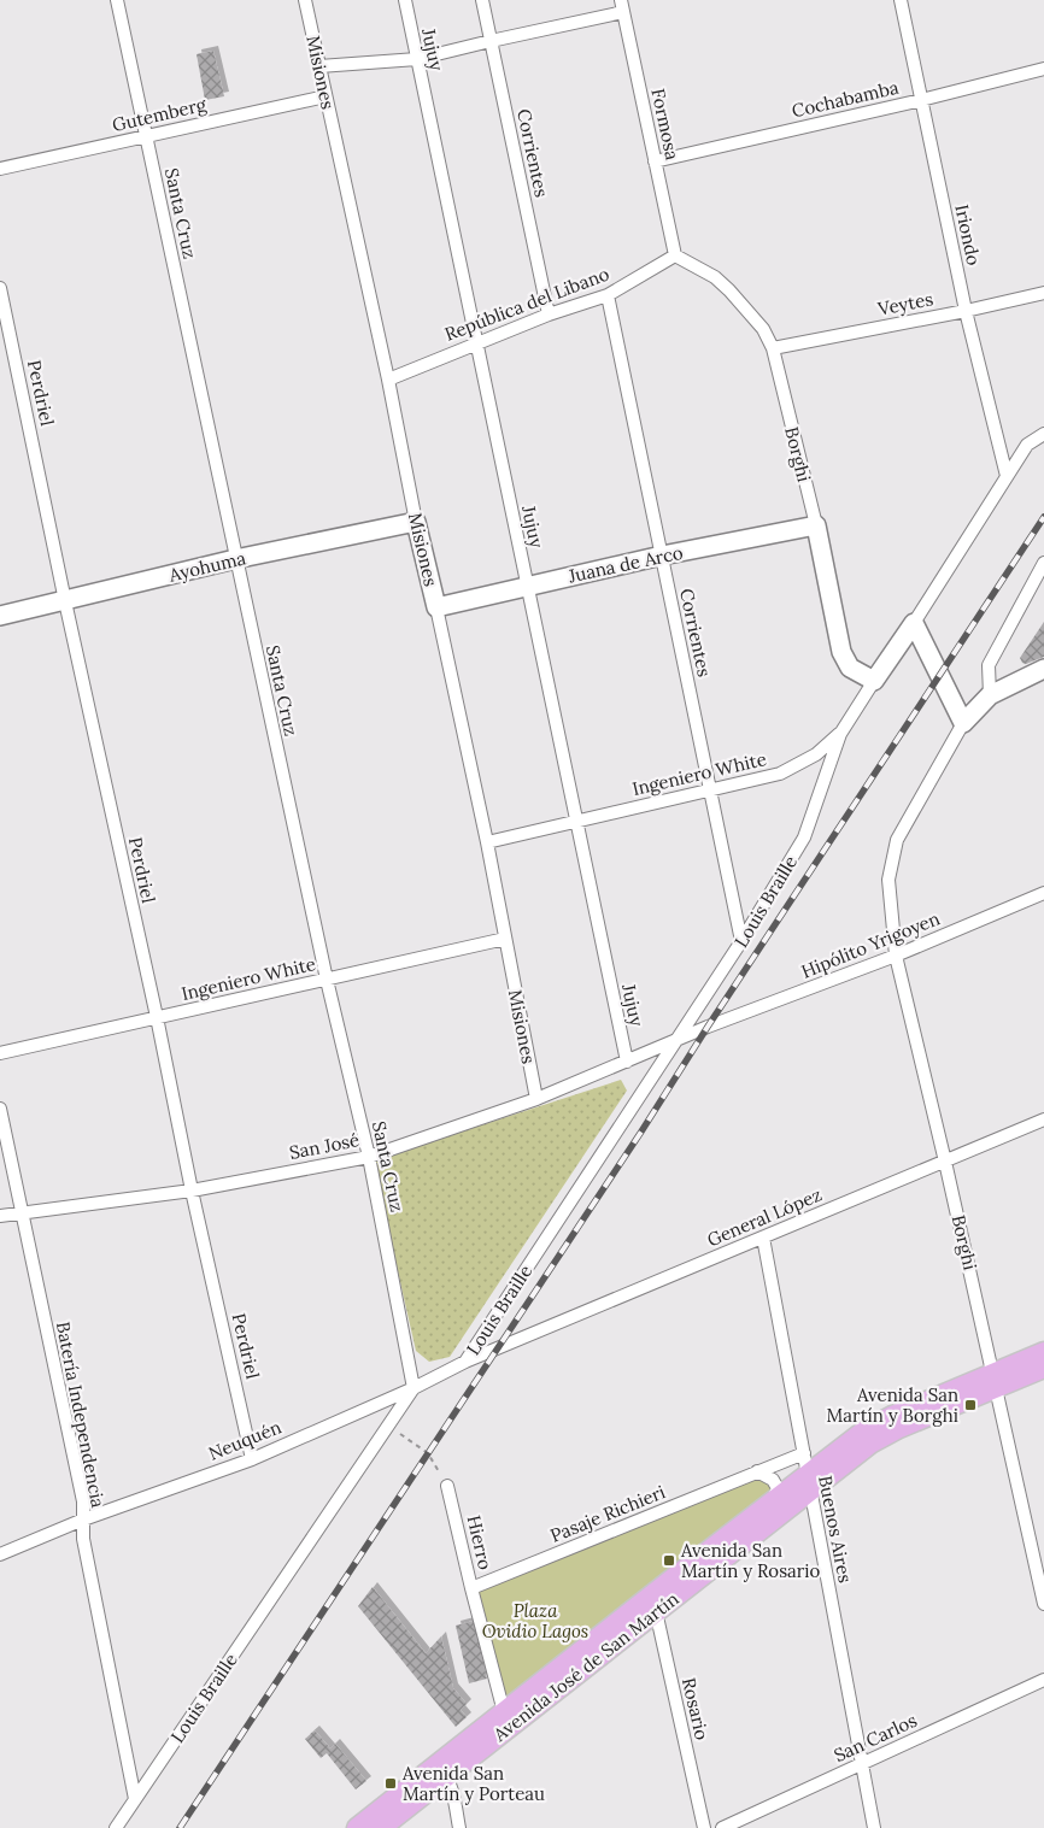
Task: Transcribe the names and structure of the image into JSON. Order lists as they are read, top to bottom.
{
  "streets": {
    "main road": ["Avenida José de San Martín"],
    "street": [
      "Jujuy",
      "Misiones",
      "Cochabamba",
      "Gutemberg",
      "Formosa",
      "Corrientes",
      "Santa Cruz",
      "Iriondo",
      "República del Libano",
      "Veytes",
      "Perdriel",
      "Borghi",
      "Juana de Arco",
      "Ayohuma",
      "Ingeniero White",
      "Louis Braille",
      "Hipólito Yrigoyen",
      "San José",
      "General López",
      "Batería Independencia",
      "Neuquén",
      "Pasaje Richieri",
      "Buenos Aires",
      "Hierro",
      "Rosario",
      "San Carlos"
    ]
  },
  "crossings": [
    ["Jujuy", "República del Libano"],
    ["Jujuy", "Juana de Arco"],
    ["Jujuy", "Ingeniero White"],
    ["Jujuy", "San José"],
    ["Misiones", "Gutemberg"],
    ["Misiones", "República del Libano"],
    ["Misiones", "Juana de Arco"],
    ["Misiones", "Ayohuma"],
    ["Misiones", "Ingeniero White"],
    ["Misiones", "San José"],
    ["Cochabamba", "Formosa"],
    ["Cochabamba", "Iriondo"],
    ["Gutemberg", "Santa Cruz"],
    ["Formosa", "República del Libano"],
    ["Formosa", "Borghi"],
    ["Corrientes", "República del Libano"],
    ["Corrientes", "Juana de Arco"],
    ["Corrientes", "Ingeniero White"],
    ["Corrientes", "Louis Braille"],
    ["Santa Cruz", "Ayohuma"],
    ["Santa Cruz", "Ingeniero White"],
    ["Santa Cruz", "Louis Braille"],
    ["Santa Cruz", "San José"],
    ["Santa Cruz", "Neuquén"],
    ["Iriondo", "Veytes"],
    ["Iriondo", "Louis Braille"],
    ["República del Libano", "Borghi"],
    ["Veytes", "Borghi"],
    ["Perdriel", "Ayohuma"],
    ["Perdriel", "Ingeniero White"],
    ["Perdriel", "San José"],
    ["Perdriel", "Neuquén"],
    ["Borghi", "Juana de Arco"],
    ["Borghi", "Louis Braille"],
    ["Borghi", "Hipólito Yrigoyen"],
    ["Borghi", "General López"],
    ["Borghi", "Avenida José de San Martín"],
    ["Ingeniero White", "Louis Braille"],
    ["Louis Braille", "San José"],
    ["Louis Braille", "Batería Independencia"],
    ["Louis Braille", "Neuquén"],
    ["Hipólito Yrigoyen", "San José"],
    ["San José", "Batería Independencia"],
    ["General López", "Neuquén"],
    ["General López", "Buenos Aires"],
    ["Batería Independencia", "Neuquén"],
    ["Pasaje Richieri", "Buenos Aires"],
    ["Pasaje Richieri", "Hierro"],
    ["Buenos Aires", "Avenida José de San Martín"],
    ["Buenos Aires", "San Carlos"],
    ["Hierro", "Avenida José de San Martín"],
    ["Avenida José de San Martín", "Rosario"]
  ],
  "parks": ["Plaza Ovidio Lagos"],
  "places": {
    "transit": ["Avenida San Martín y Borghi", "Avenida San Martín y Rosario", "Avenida San Martín y Porteau"]
  }
}
